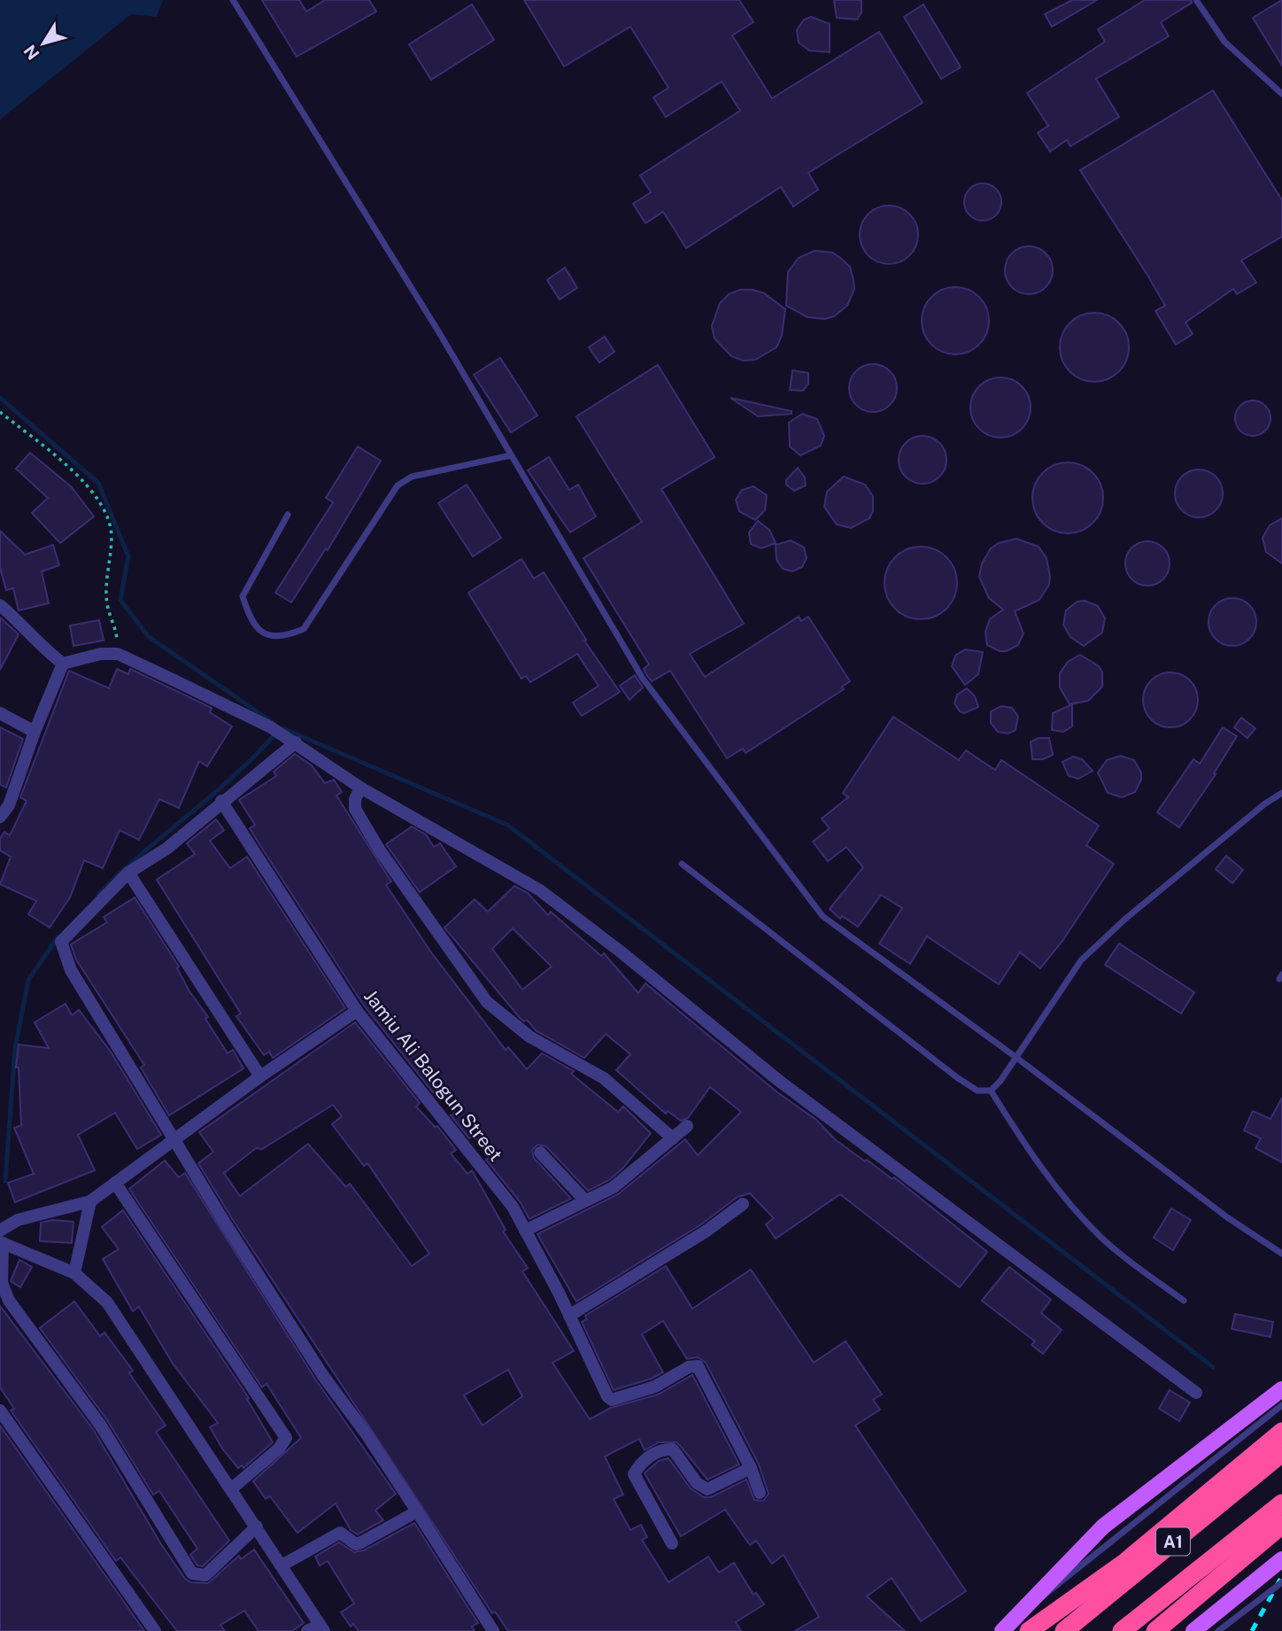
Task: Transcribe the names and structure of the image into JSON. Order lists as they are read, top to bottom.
{
  "streets": {
    "highway": ["A1"],
    "street": ["Jamiu Ali Balogun Street"]
  },
  "north": "bottom left"
}
